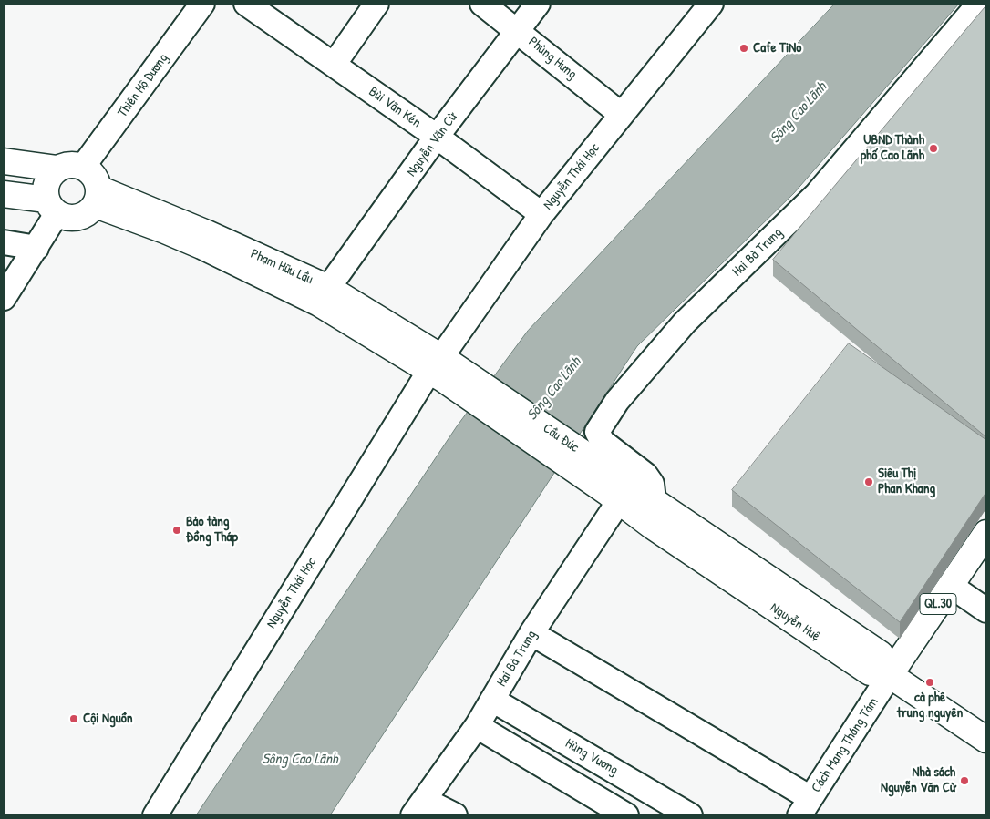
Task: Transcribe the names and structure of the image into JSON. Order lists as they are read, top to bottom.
{
  "streets": {
    "main road": [
      "Phạm Hữu Lầu",
      "Cầu Đúc",
      "QL.30",
      "Nguyễn Huệ"
    ],
    "street": [
      "Phùng Hưng",
      "Thiên Hộ Dương",
      "Bùi Văn Kén",
      "Nguyễn Văn Cừ",
      "Nguyễn Thái Học",
      "Hai Bà Trưng",
      "Cách Mạng Tháng Tám",
      "Hùng Vương"
    ]
  },
  "crossings": [
    ["Phùng Hưng", "Nguyễn Văn Cừ"],
    ["Phùng Hưng", "Nguyễn Thái Học"],
    ["Thiên Hộ Dương", "Phạm Hữu Lầu"],
    ["Bùi Văn Kén", "Nguyễn Văn Cừ"],
    ["Bùi Văn Kén", "Nguyễn Thái Học"],
    ["Nguyễn Văn Cừ", "Phạm Hữu Lầu"],
    ["Nguyễn Thái Học", "Phạm Hữu Lầu"],
    ["Nguyễn Thái Học", "Cầu Đúc"],
    ["Hai Bà Trưng", "Cầu Đúc"],
    ["Hai Bà Trưng", "Nguyễn Huệ"],
    ["Hai Bà Trưng", "Hùng Vương"],
    ["Phạm Hữu Lầu", "Cầu Đúc"],
    ["Cầu Đúc", "Nguyễn Huệ"],
    ["QL.30", "Nguyễn Huệ"],
    ["QL.30", "Cách Mạng Tháng Tám"],
    ["Nguyễn Huệ", "Cách Mạng Tháng Tám"]
  ],
  "water": ["Sông Cao Lãnh"],
  "places": [
    "Cafe TiNo",
    "UBND Thành phố Cao Lãnh",
    "Siêu Thị Phan Khang",
    "Bảo tàng Đồng Tháp",
    "cà phê trung nguyên",
    "Cội Nguồn",
    "Nhà sách Nguyễn Văn Cừ"
  ]
}
